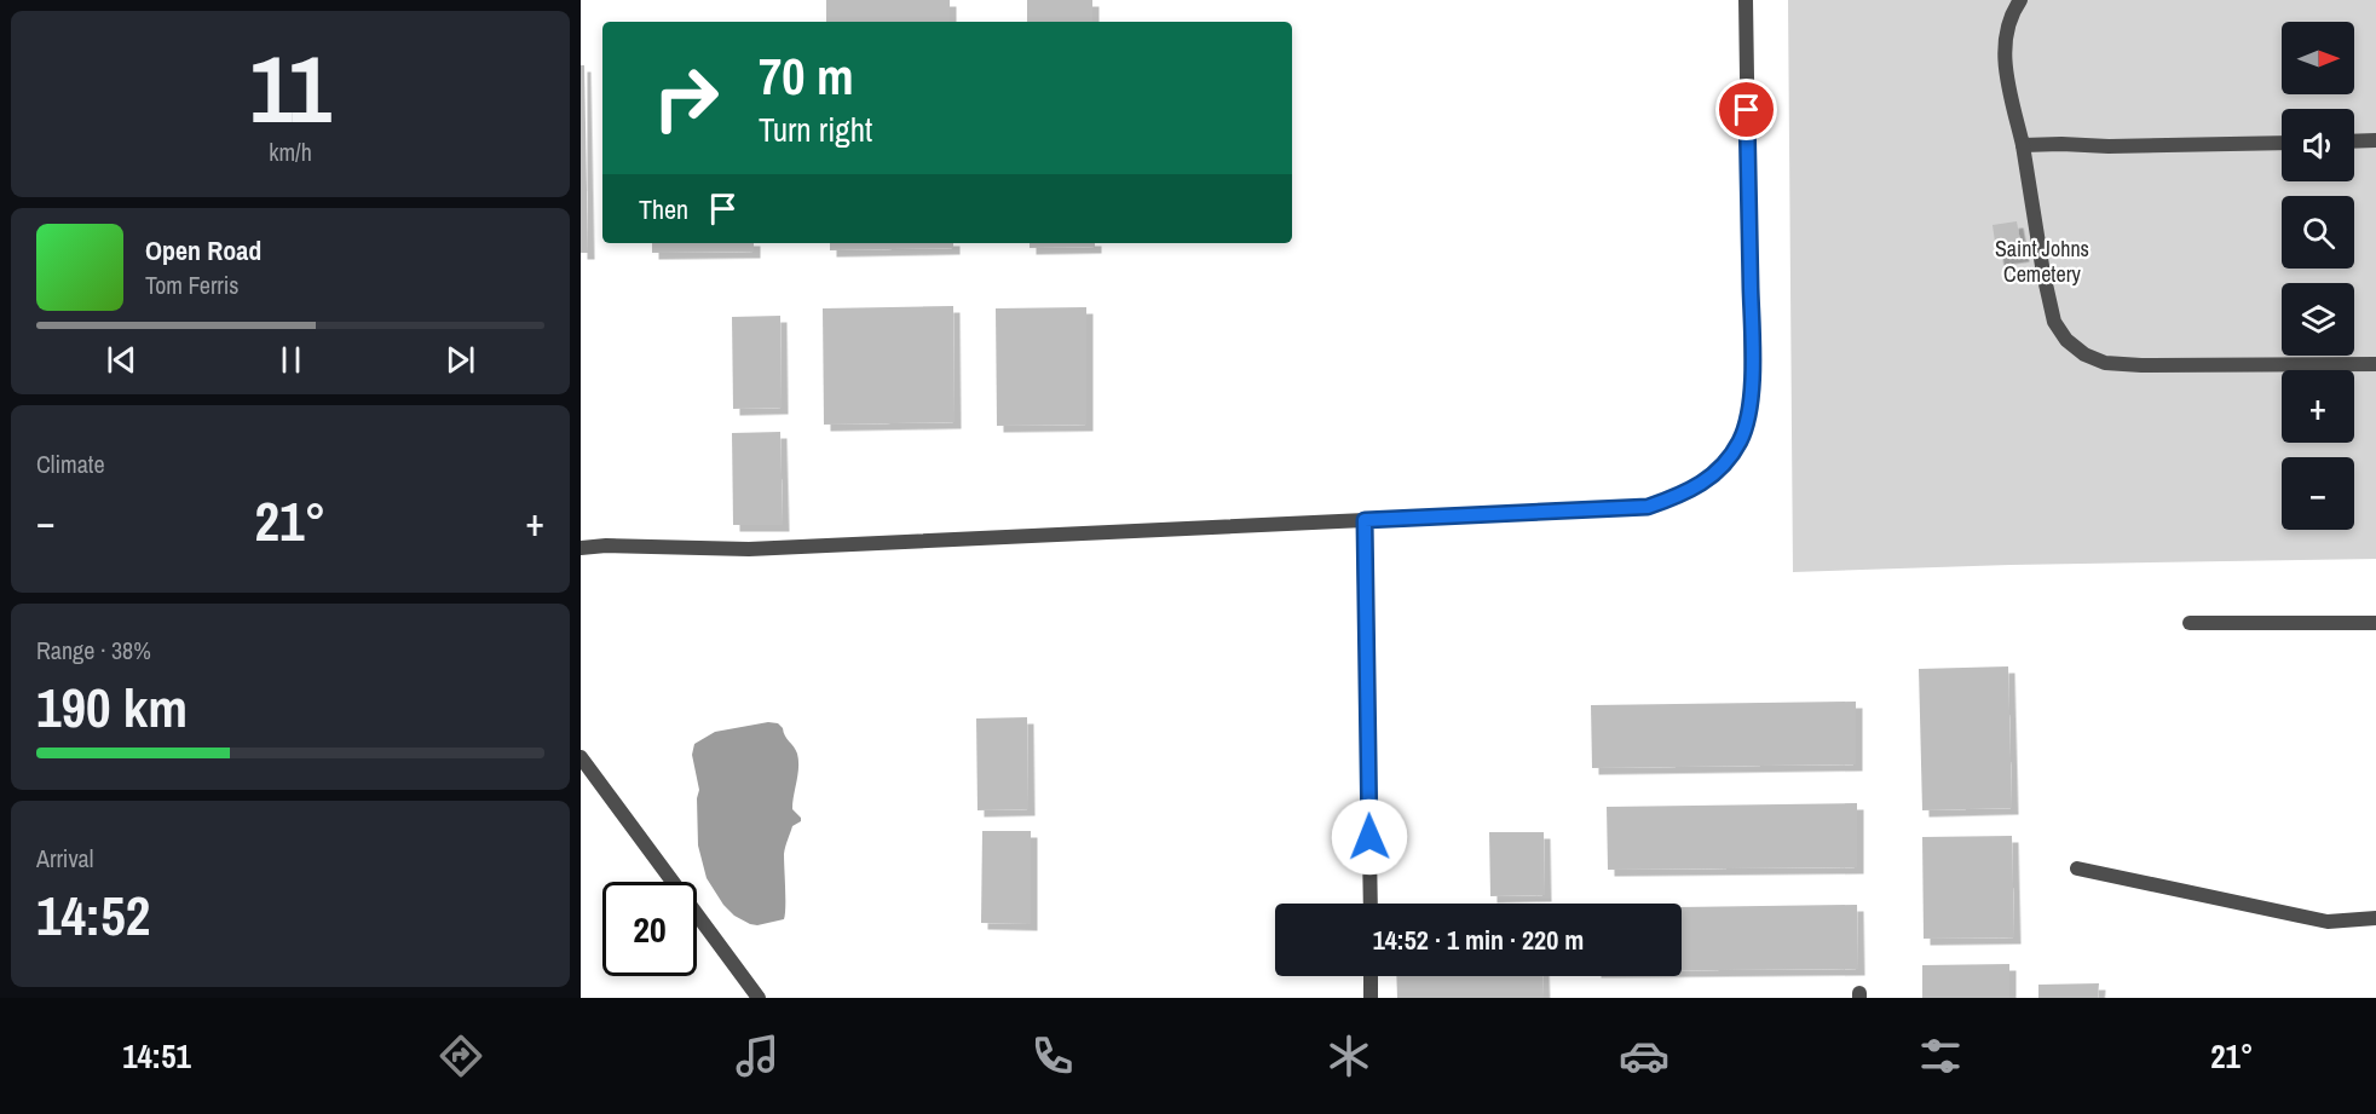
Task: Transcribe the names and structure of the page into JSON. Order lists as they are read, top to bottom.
{
  "parks": ["Saint Johns Cemetery"],
  "north": "right",
  "page": {
    "tile": [
      ["11", "km/h"],
      "Climate",
      ["Range · 38%", "190 km"],
      ["Arrival", "14:52"]
    ],
    "map_buttons": ["+", "−"],
    "turn": ["70 m", "Turn right"],
    "then": "Then",
    "song": ["Open Road", "Tom Ferris"],
    "heat": ["−", "21°", "+"],
    "limit": "20",
    "trip": "14:52 · 1 min · 220 m",
    "tabs": ["14:51", "21°"]
  }
}
